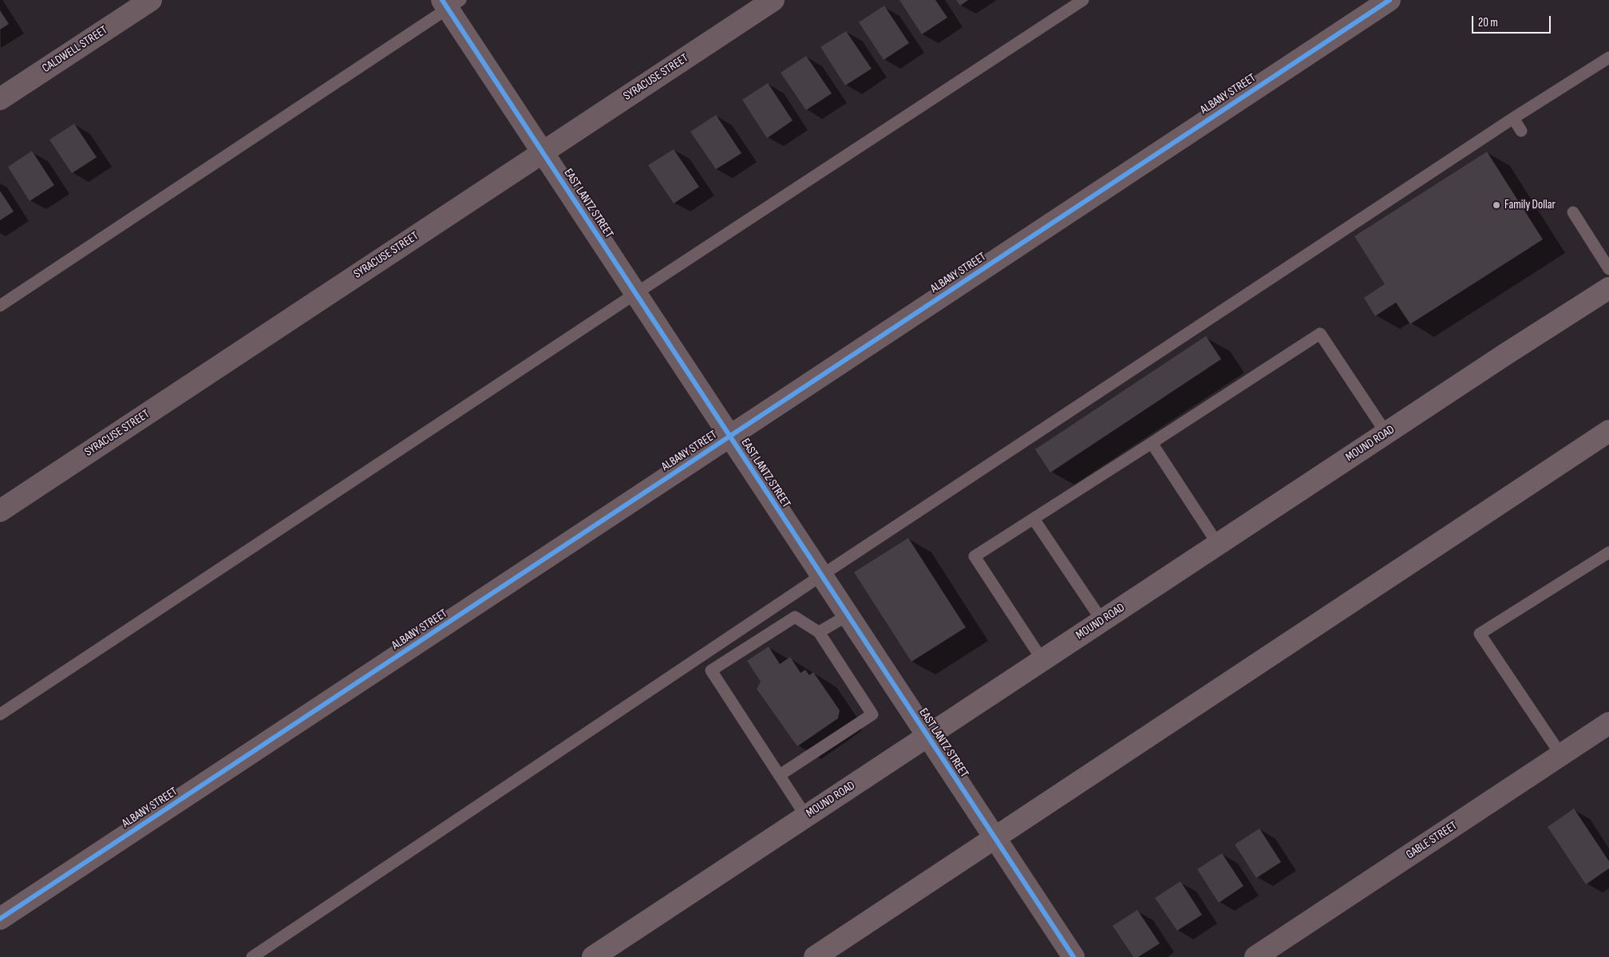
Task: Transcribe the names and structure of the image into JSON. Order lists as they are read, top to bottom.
{
  "streets": {
    "main road": ["MOUND ROAD"],
    "street": [
      "CALDWELL STREET",
      "SYRACUSE STREET",
      "ALBANY STREET",
      "EAST LANTZ STREET",
      "GABLE STREET"
    ]
  },
  "crossings": [
    ["SYRACUSE STREET", "EAST LANTZ STREET"],
    ["ALBANY STREET", "EAST LANTZ STREET"],
    ["EAST LANTZ STREET", "MOUND ROAD"]
  ],
  "places": ["Family Dollar"],
  "scale_bar": "20 m"
}
